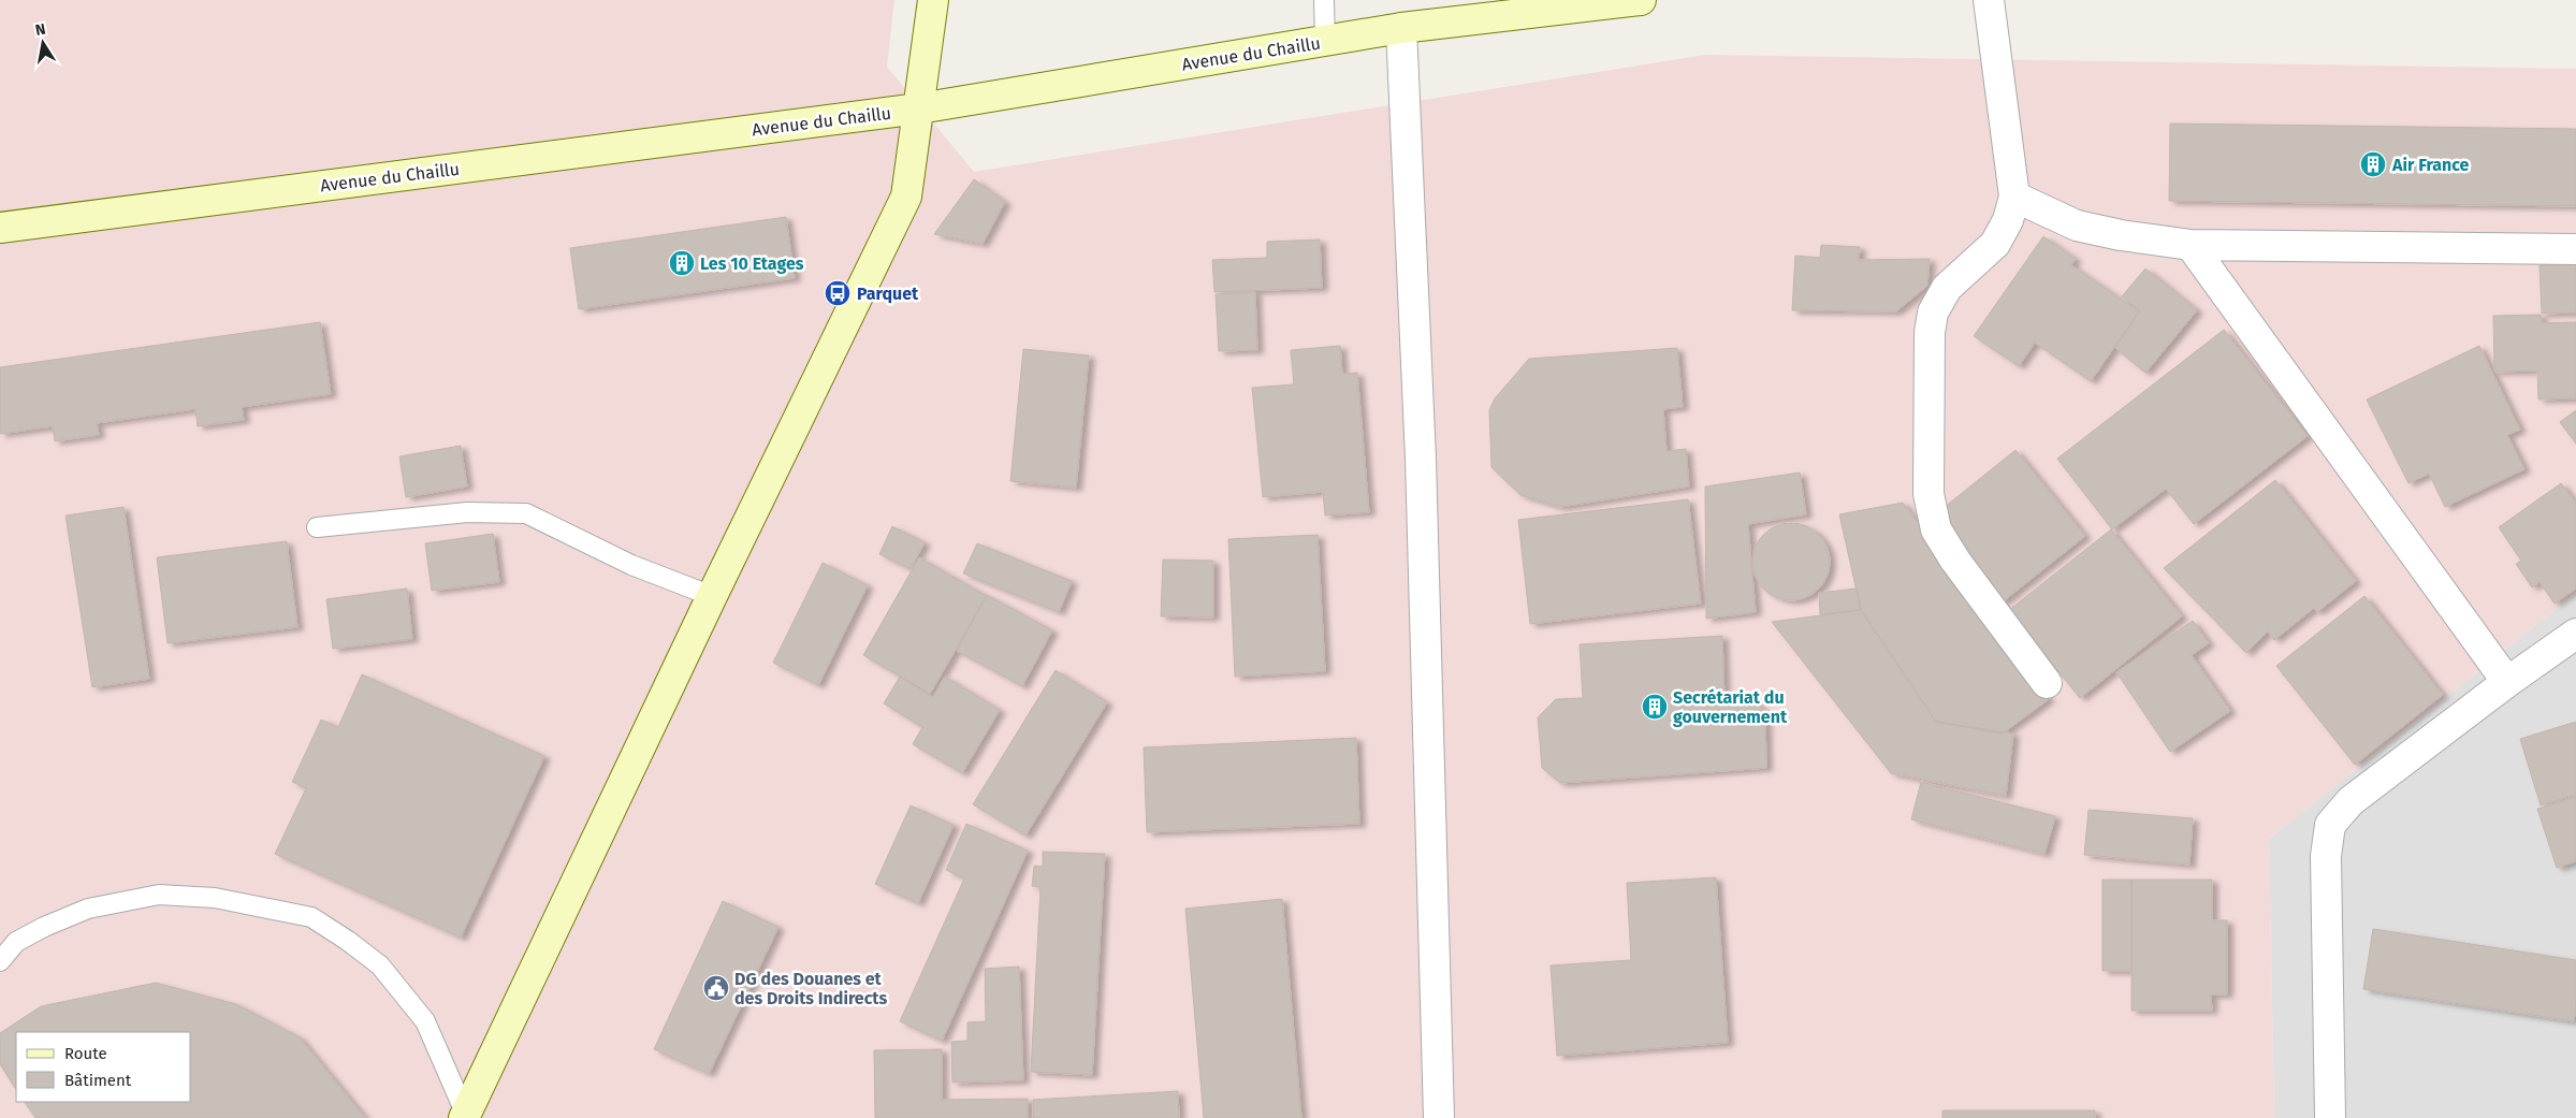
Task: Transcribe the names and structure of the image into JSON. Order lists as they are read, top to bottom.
{
  "streets": {
    "street": ["Avenue du Chaillu"]
  },
  "places": {
    "building": ["Air France", "Les 10 Etages", "Secrétariat du gouvernement"],
    "bus stop": ["Parquet"],
    "public building": ["DG des Douanes et des Droits Indirects"]
  },
  "legend": ["Route", "Bâtiment"],
  "north": "top"
}
